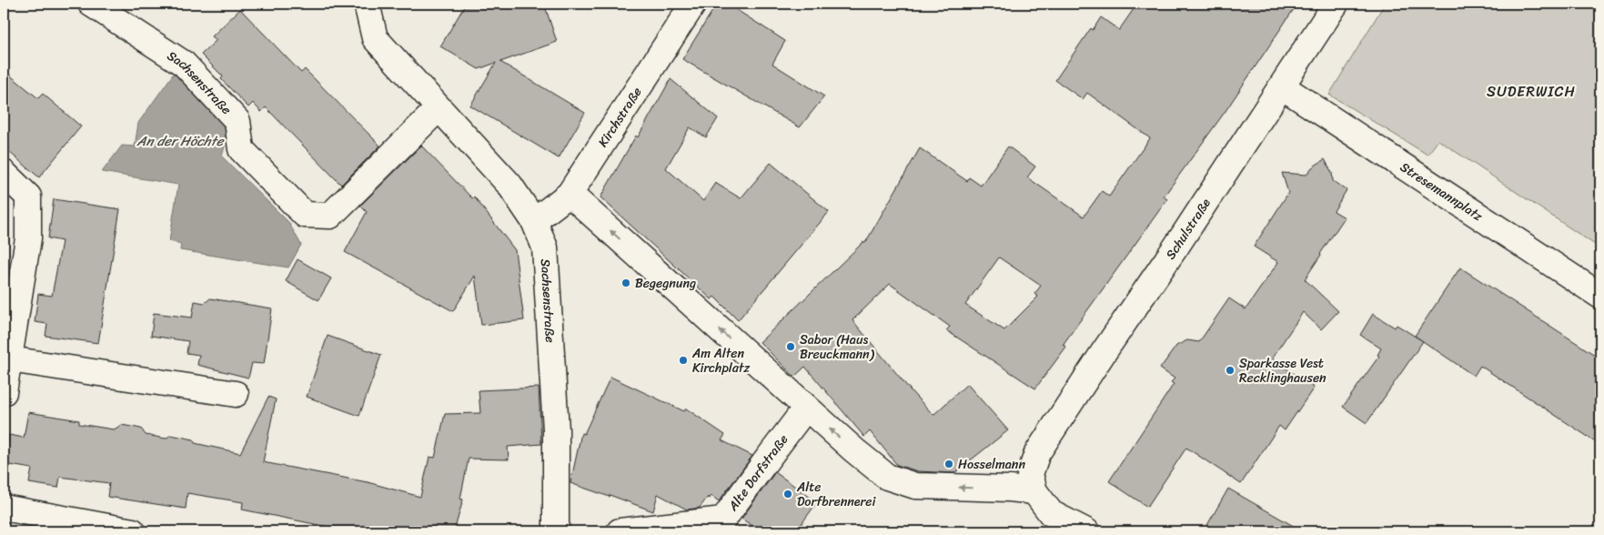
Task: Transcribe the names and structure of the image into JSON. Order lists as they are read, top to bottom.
{
  "streets": {
    "street": [
      "Sachsenstraße",
      "Kirchstraße",
      "Stresemannplatz",
      "Schulstraße",
      "Alte Dorfstraße"
    ]
  },
  "crossings": [
    ["Sachsenstraße", "Kirchstraße"],
    ["Stresemannplatz", "Schulstraße"]
  ],
  "districts": ["SUDERWICH"],
  "water": ["An der Höchte"],
  "places": [
    "Begegnung",
    "Sabor (Haus Breuckmann)",
    "Am Alten Kirchplatz",
    "Sparkasse Vest Recklinghausen",
    "Hosselmann",
    "Alte Dorfbrennerei"
  ]
}
